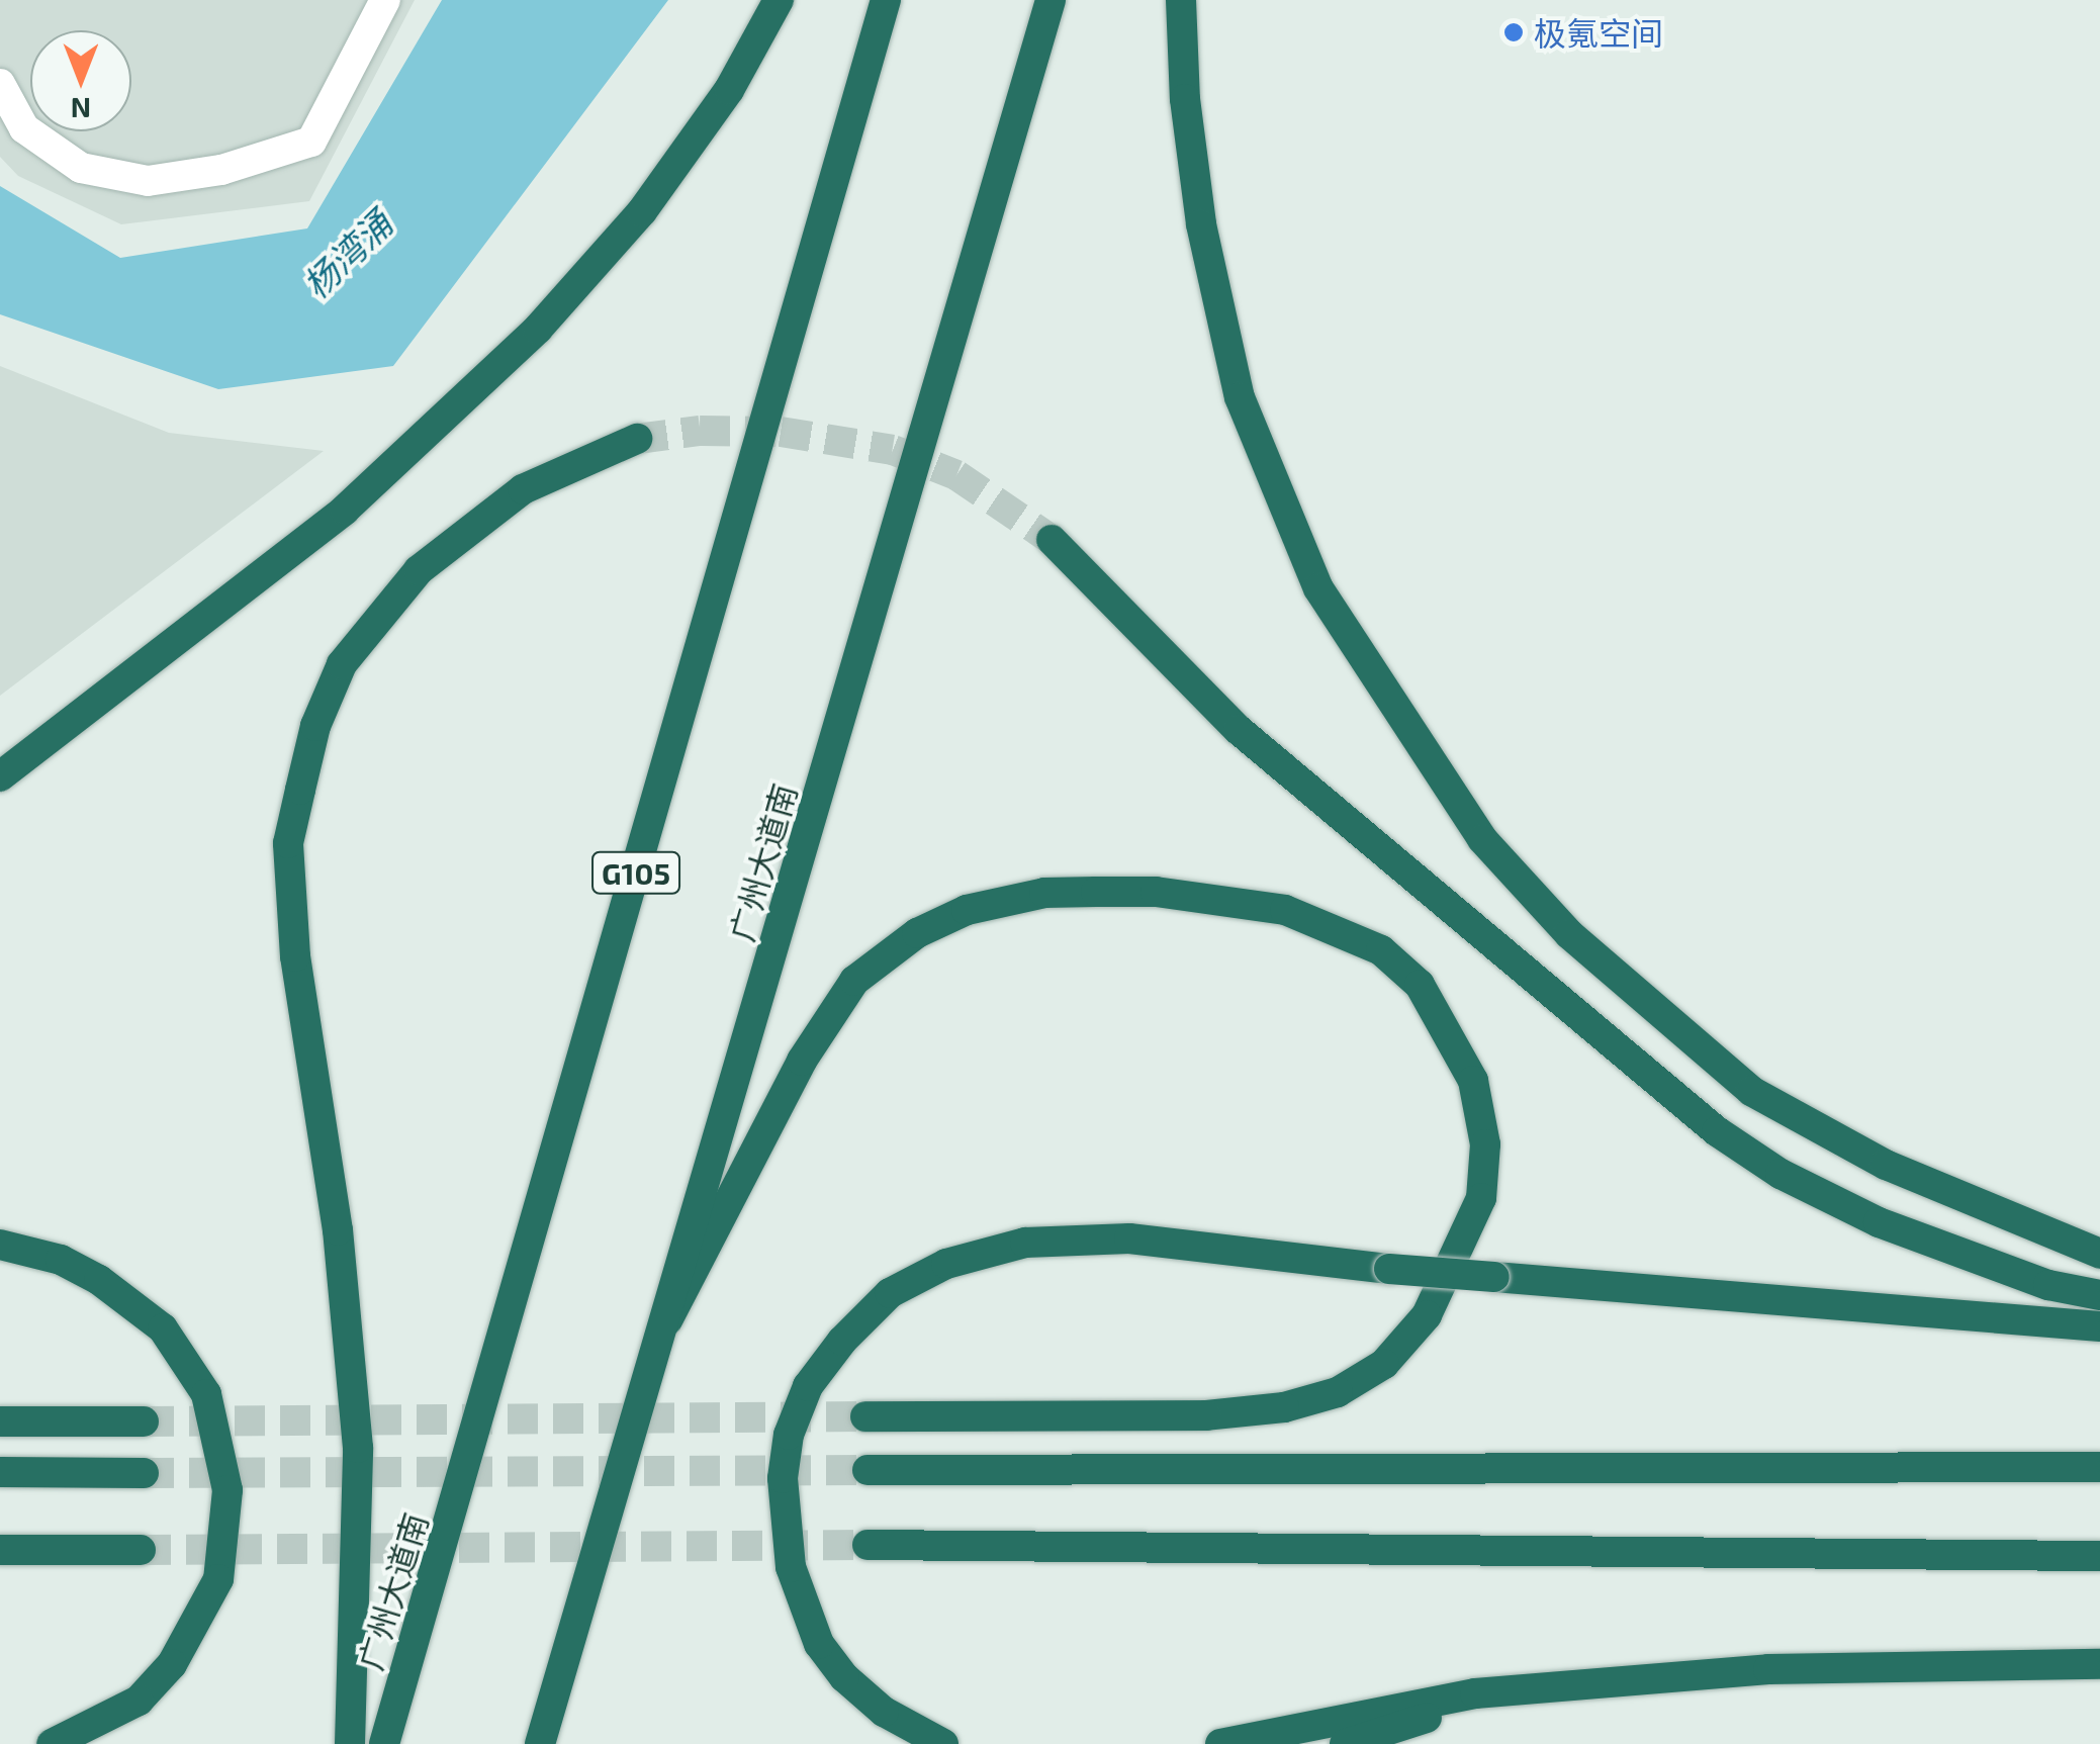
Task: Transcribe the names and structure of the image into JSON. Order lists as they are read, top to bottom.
{
  "streets": {
    "highway": ["广州大道南", "G105"]
  },
  "water": ["杨湾涌"],
  "places": ["极氪空间"],
  "north": "bottom"
}
